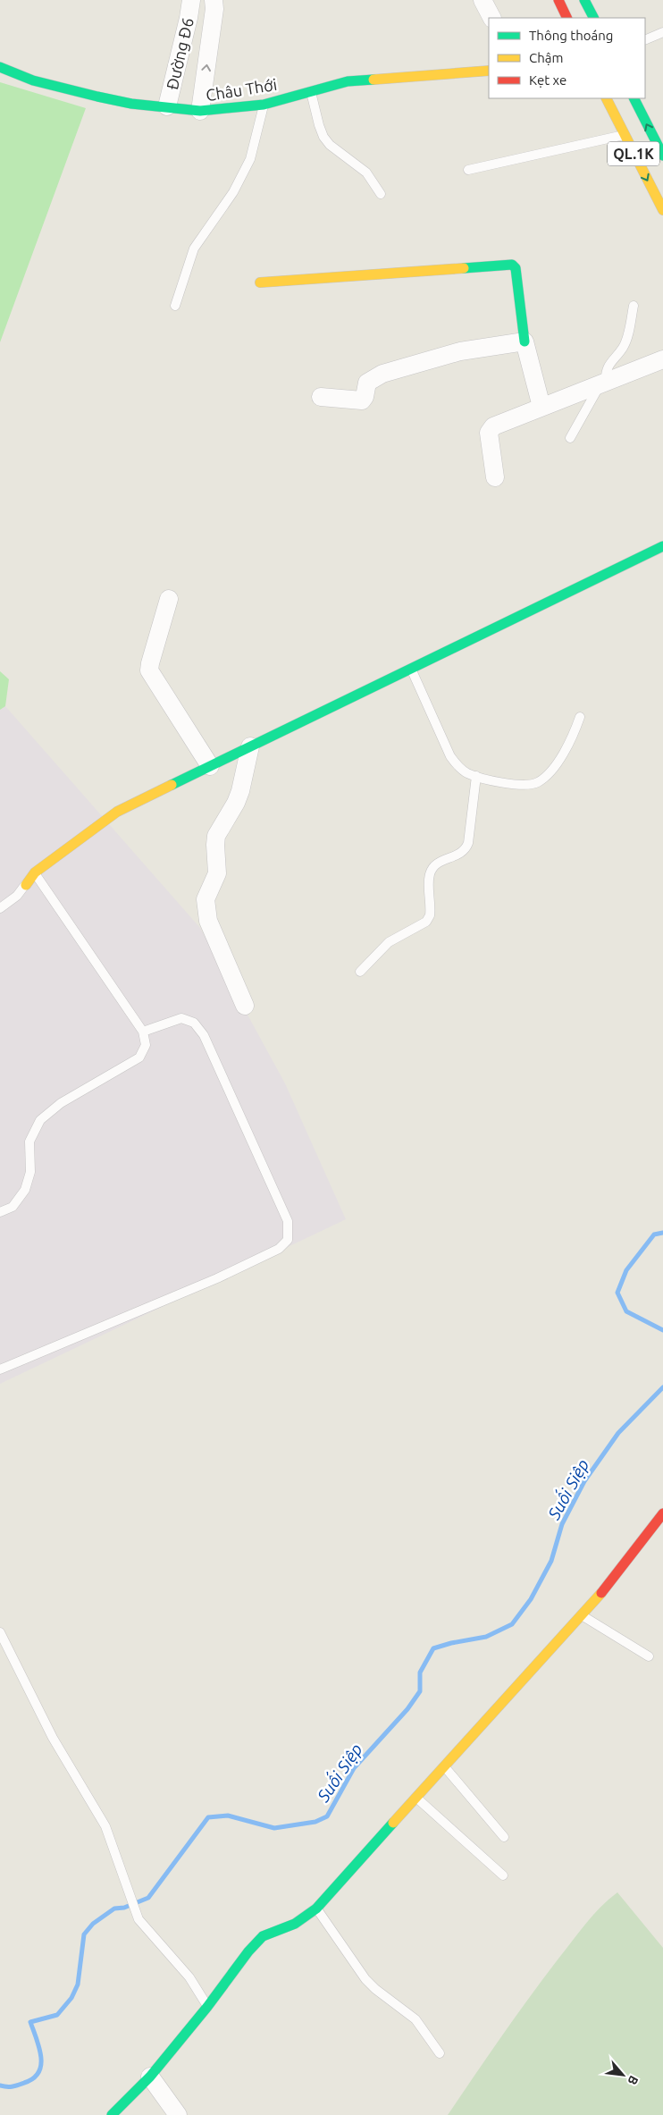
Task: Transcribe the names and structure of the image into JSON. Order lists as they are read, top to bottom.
{
  "streets": {
    "street": ["Đường Đ6", "Châu Thới", "QL.1K"]
  },
  "crossings": [
    ["Đường Đ6", "Châu Thới"]
  ],
  "water": ["Suối Siệp"],
  "legend": ["Thông thoáng", "Chậm", "Kẹt xe"],
  "north": "bottom right"
}
